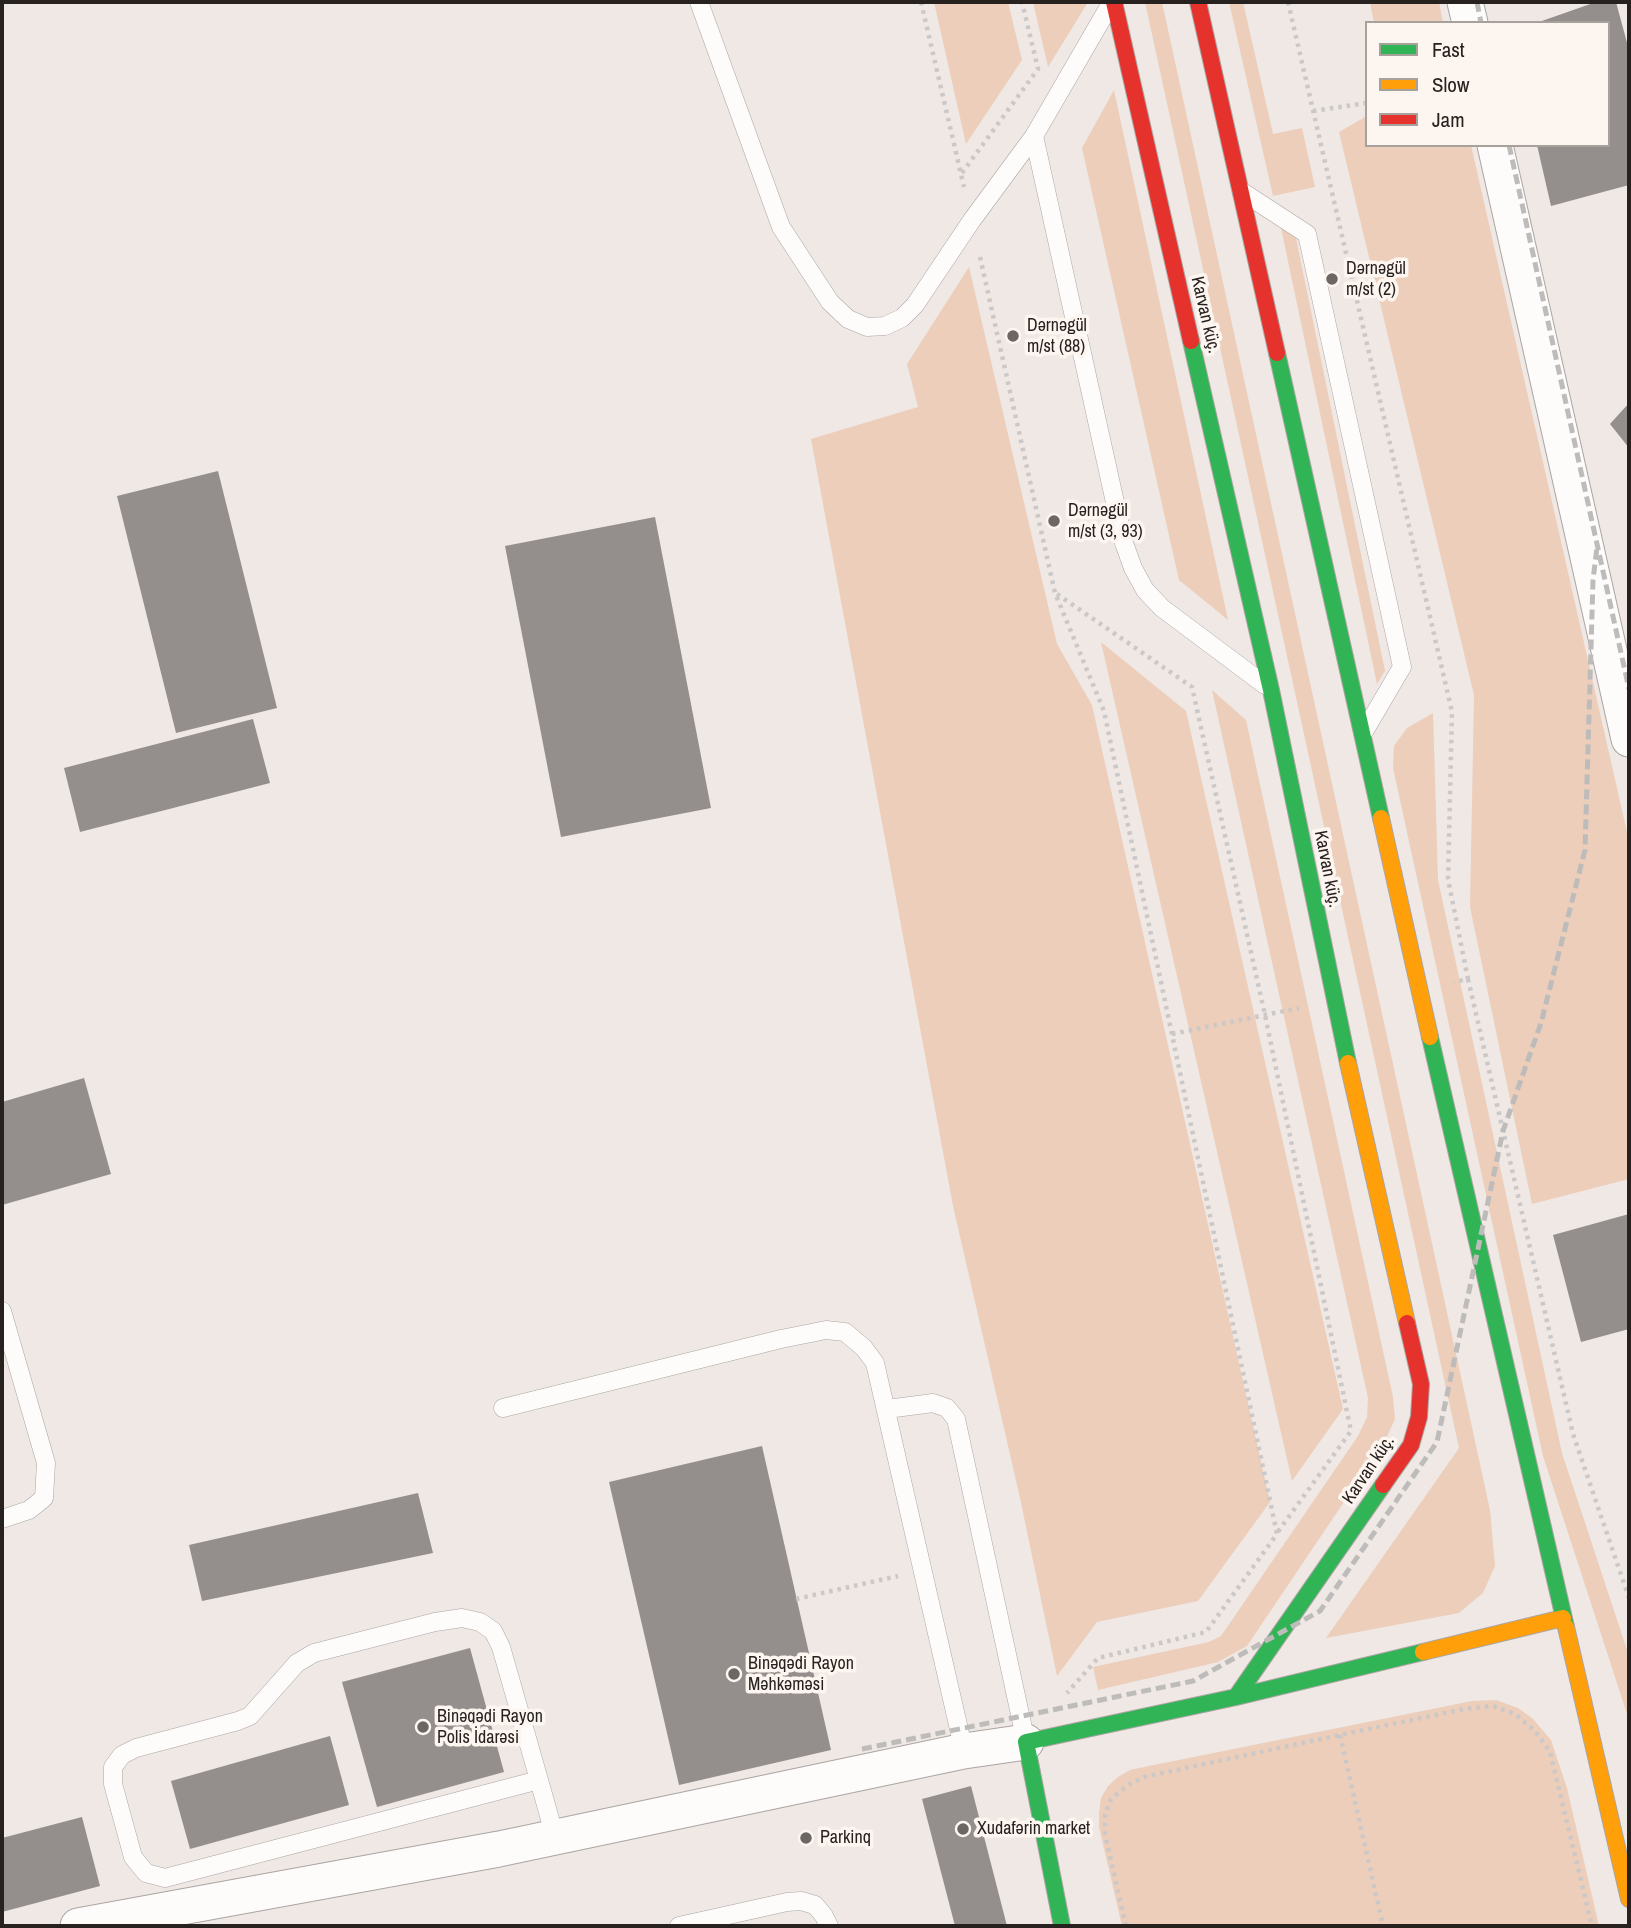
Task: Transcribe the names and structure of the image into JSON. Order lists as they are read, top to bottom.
{
  "streets": {
    "street": ["Karvan küç."]
  },
  "places": [
    "Dərnəgül m/st (2)",
    "Dərnəgül m/st (88)",
    "Dərnəgül m/st (3, 93)",
    "Binəqədi Rayon Məhkəməsi",
    "Binəqədi Rayon Polis İdarəsi",
    "Xudafərin market",
    "Parkinq"
  ],
  "legend": ["Fast", "Slow", "Jam"]
}
